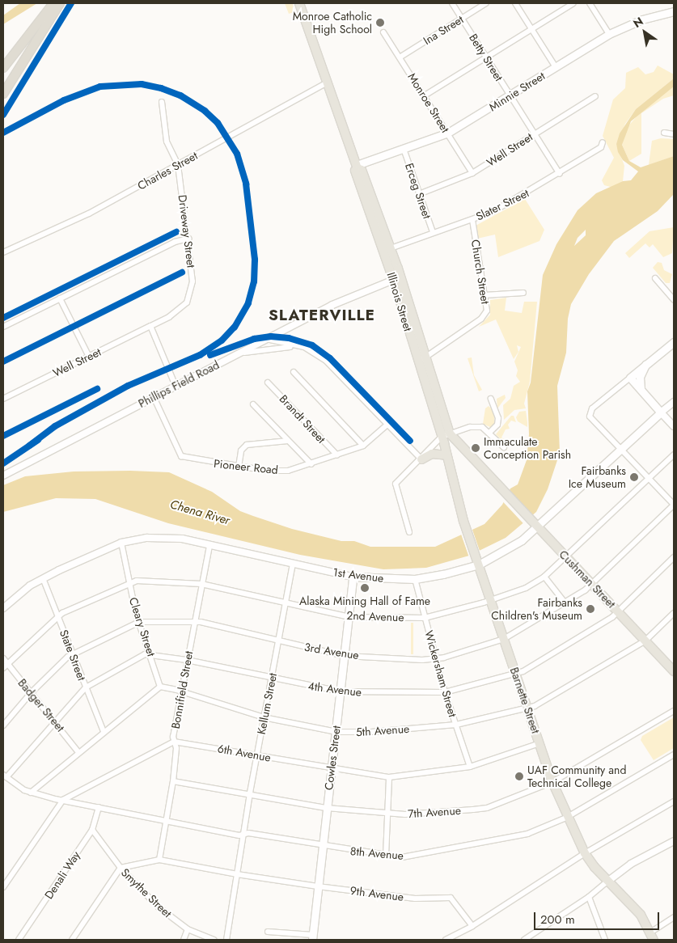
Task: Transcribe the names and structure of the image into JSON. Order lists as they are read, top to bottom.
{
  "streets": {
    "main road": [
      "Minnie Street",
      "Illinois Street",
      "1st Avenue",
      "Cushman Street",
      "Barnette Street",
      "Cowles Street"
    ],
    "street": [
      "Ina Street",
      "Betty Street",
      "Monroe Street",
      "Well Street",
      "Charles Street",
      "Erceg Street",
      "Slater Street",
      "Driveway Street",
      "Church Street",
      "Phillips Field Road",
      "Brandt Street",
      "Pioneer Road",
      "2nd Avenue",
      "Cleary Street",
      "3rd Avenue",
      "State Street",
      "Wickersham Street",
      "4th Avenue",
      "Bonnifield Street",
      "Kellum Street",
      "Badger Street",
      "5th Avenue",
      "6th Avenue",
      "7th Avenue",
      "8th Avenue",
      "Denali Way",
      "Smythe Street",
      "9th Avenue"
    ]
  },
  "crossings": [
    ["Ina Street", "Betty Street"],
    ["Ina Street", "Monroe Street"],
    ["Betty Street", "Minnie Street"],
    ["Betty Street", "Well Street"],
    ["Betty Street", "Slater Street"],
    ["Minnie Street", "Monroe Street"],
    ["Minnie Street", "Erceg Street"],
    ["Minnie Street", "Illinois Street"],
    ["Monroe Street", "Well Street"],
    ["Well Street", "Erceg Street"],
    ["Well Street", "Driveway Street"],
    ["Charles Street", "Driveway Street"],
    ["Charles Street", "Illinois Street"],
    ["Erceg Street", "Slater Street"],
    ["Slater Street", "Church Street"],
    ["Slater Street", "Illinois Street"],
    ["Church Street", "Illinois Street"],
    ["Illinois Street", "Phillips Field Road"],
    ["Illinois Street", "Cushman Street"],
    ["Illinois Street", "Barnette Street"],
    ["Phillips Field Road", "Pioneer Road"],
    ["Brandt Street", "Pioneer Road"],
    ["1st Avenue", "Cushman Street"],
    ["1st Avenue", "Cleary Street"],
    ["1st Avenue", "State Street"],
    ["1st Avenue", "Wickersham Street"],
    ["1st Avenue", "Bonnifield Street"],
    ["1st Avenue", "Barnette Street"],
    ["1st Avenue", "Kellum Street"],
    ["1st Avenue", "Cowles Street"],
    ["Cushman Street", "2nd Avenue"],
    ["Cushman Street", "3rd Avenue"],
    ["Cushman Street", "4th Avenue"],
    ["Cushman Street", "5th Avenue"],
    ["2nd Avenue", "Cleary Street"],
    ["2nd Avenue", "State Street"],
    ["2nd Avenue", "Wickersham Street"],
    ["2nd Avenue", "Bonnifield Street"],
    ["2nd Avenue", "Barnette Street"],
    ["2nd Avenue", "Kellum Street"],
    ["2nd Avenue", "Badger Street"],
    ["2nd Avenue", "Cowles Street"],
    ["Cleary Street", "3rd Avenue"],
    ["Cleary Street", "4th Avenue"],
    ["Cleary Street", "5th Avenue"],
    ["3rd Avenue", "State Street"],
    ["3rd Avenue", "Wickersham Street"],
    ["3rd Avenue", "Bonnifield Street"],
    ["3rd Avenue", "Barnette Street"],
    ["3rd Avenue", "Kellum Street"],
    ["3rd Avenue", "Badger Street"],
    ["3rd Avenue", "Cowles Street"],
    ["Wickersham Street", "4th Avenue"],
    ["Wickersham Street", "5th Avenue"],
    ["Wickersham Street", "6th Avenue"],
    ["4th Avenue", "Bonnifield Street"],
    ["4th Avenue", "Barnette Street"],
    ["4th Avenue", "Kellum Street"],
    ["4th Avenue", "Cowles Street"],
    ["Bonnifield Street", "5th Avenue"],
    ["Bonnifield Street", "6th Avenue"],
    ["Bonnifield Street", "7th Avenue"],
    ["Bonnifield Street", "8th Avenue"],
    ["Bonnifield Street", "9th Avenue"],
    ["Barnette Street", "5th Avenue"],
    ["Barnette Street", "6th Avenue"],
    ["Barnette Street", "7th Avenue"],
    ["Barnette Street", "8th Avenue"],
    ["Kellum Street", "5th Avenue"],
    ["Kellum Street", "6th Avenue"],
    ["Kellum Street", "7th Avenue"],
    ["Kellum Street", "8th Avenue"],
    ["Kellum Street", "9th Avenue"],
    ["5th Avenue", "Cowles Street"],
    ["6th Avenue", "Cowles Street"],
    ["Cowles Street", "7th Avenue"],
    ["Cowles Street", "8th Avenue"],
    ["Cowles Street", "9th Avenue"],
    ["8th Avenue", "Denali Way"],
    ["Denali Way", "Smythe Street"],
    ["Smythe Street", "9th Avenue"]
  ],
  "districts": ["SLATERVILLE"],
  "water": ["Chena River"],
  "places": [
    "Monroe Catholic High School",
    "Immaculate Conception Parish",
    "Fairbanks Ice Museum",
    "Alaska Mining Hall of Fame",
    "Fairbanks Children's Museum",
    "UAF Community and Technical College"
  ],
  "scale_bar": "200 m",
  "north": "top left"
}
